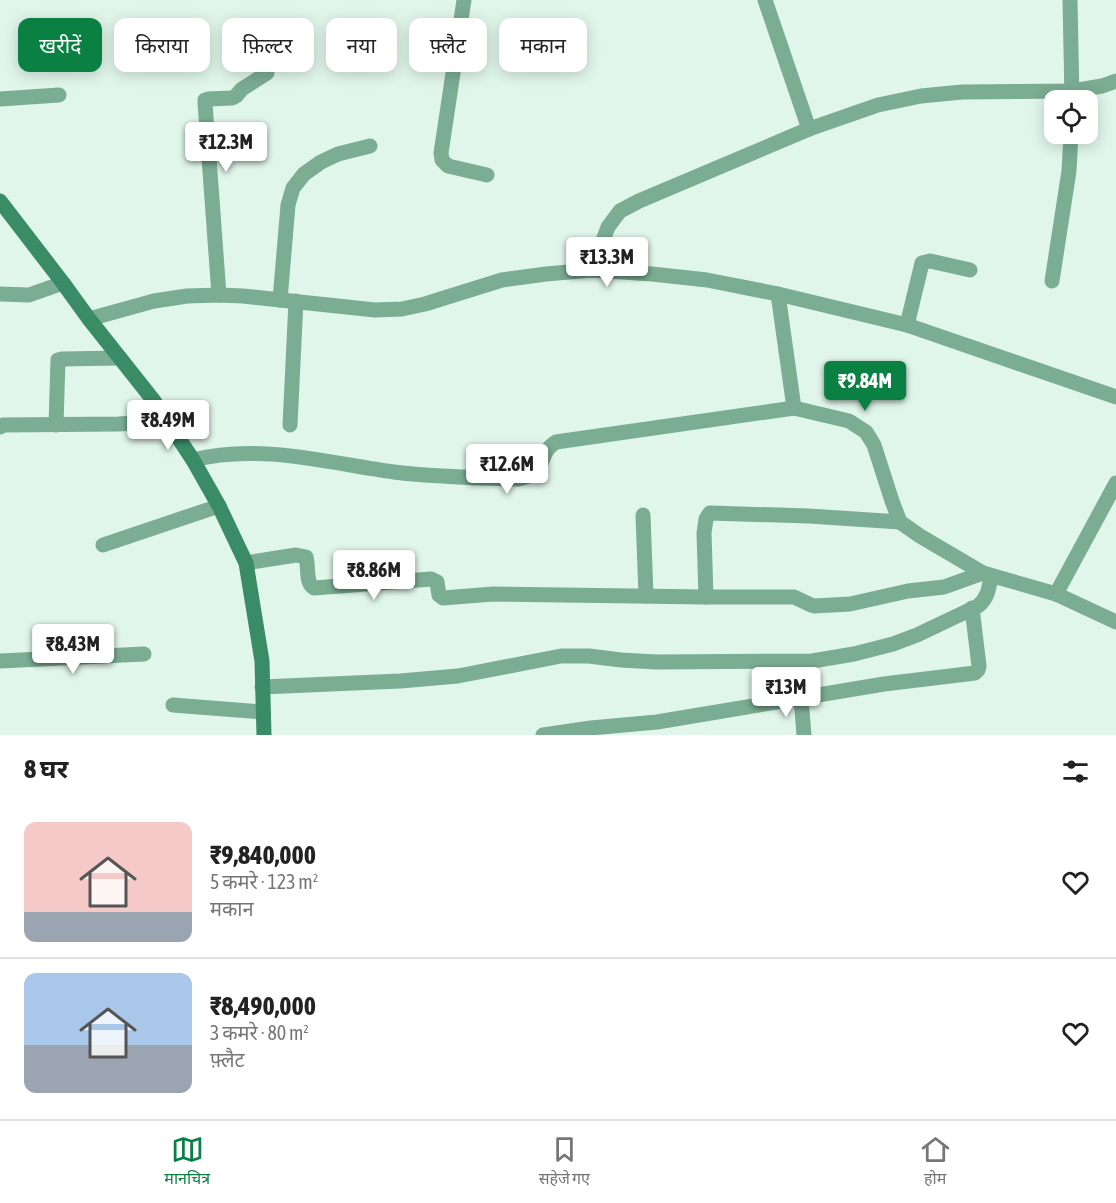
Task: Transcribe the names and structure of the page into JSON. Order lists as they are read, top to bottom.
{
  "page": {
    "chip": [
      "खरीदें",
      "किराया",
      "फ़िल्टर",
      "नया",
      "फ़्लैट",
      "मकान"
    ],
    "price": [
      "₹12.3M",
      "₹13.3M",
      "₹9.84M",
      "₹8.49M",
      "₹12.6M",
      "₹8.86M",
      "₹8.43M",
      "₹13M"
    ],
    "heading": "8 घर",
    "list": [
      {
        "name": "₹9,840,000",
        "note": "5 कमरे · 123 m² · मकान"
      },
      {
        "name": "₹8,490,000",
        "note": "3 कमरे · 80 m² · फ़्लैट"
      }
    ],
    "tabs": ["मानचित्र", "सहेजे गए", "होम"]
  }
}
